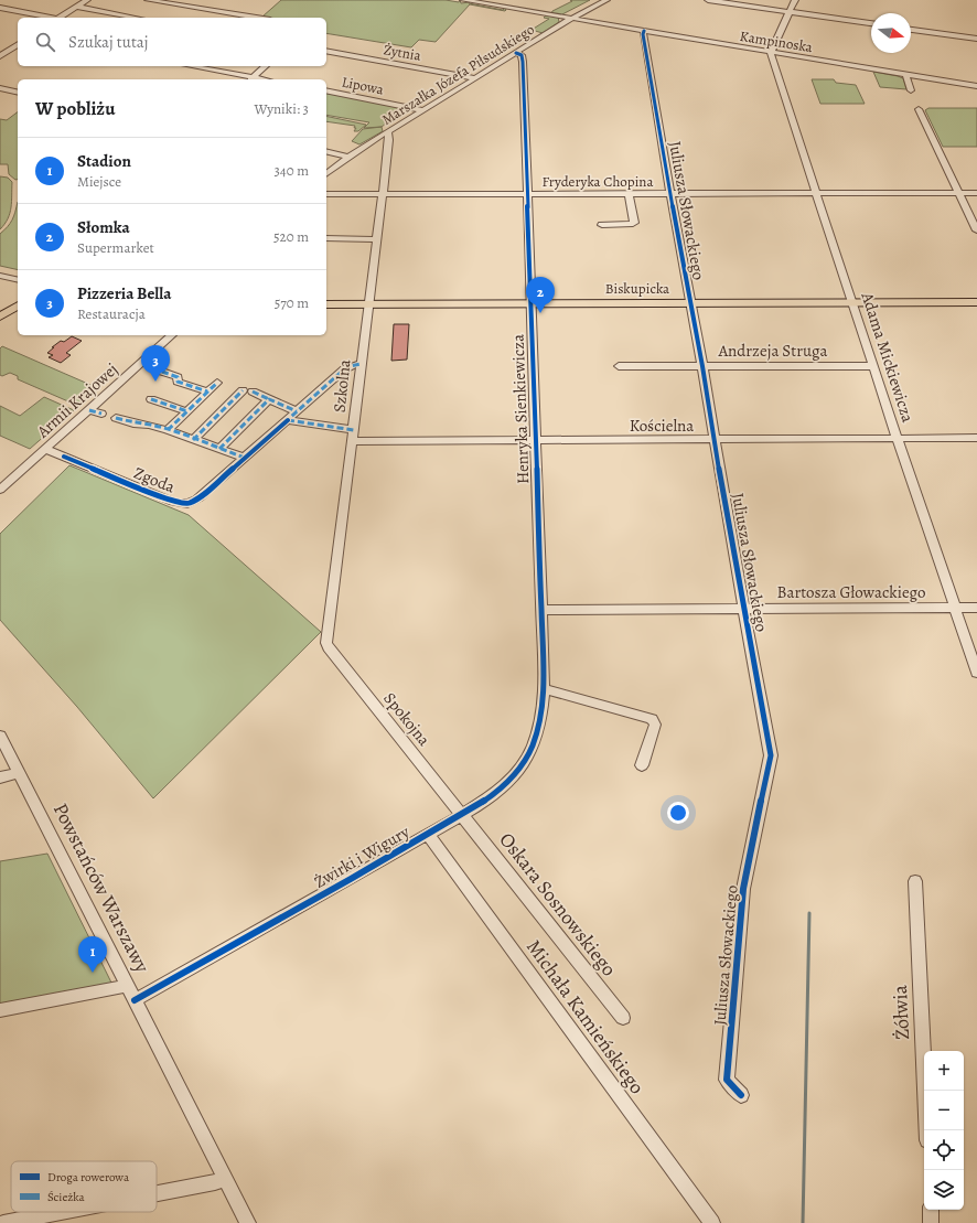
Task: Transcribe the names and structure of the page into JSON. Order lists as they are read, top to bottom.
{
  "streets": {
    "main road": ["Biskupicka"],
    "street": [
      "Kampinoska",
      "Żytnia",
      "Marszałka Józefa Piłsudskiego",
      "Lipowa",
      "Fryderyka Chopina",
      "Juliusza Słowackiego",
      "Andrzeja Struga",
      "Adama Mickiewicza",
      "Szkolna",
      "Armii Krajowej",
      "Henryka Sienkiewicza",
      "Kościelna",
      "Zgoda",
      "Bartosza Głowackiego",
      "Spokojna",
      "Żwirki i Wigury",
      "Powstańców Warszawy",
      "Oskara Sosnowskiego",
      "Żółwia",
      "Michała Kamieńskiego"
    ]
  },
  "crossings": [
    ["Kampinoska", "Marszałka Józefa Piłsudskiego"],
    ["Kampinoska", "Juliusza Słowackiego"],
    ["Kampinoska", "Adama Mickiewicza"],
    ["Żytnia", "Marszałka Józefa Piłsudskiego"],
    ["Marszałka Józefa Piłsudskiego", "Lipowa"],
    ["Marszałka Józefa Piłsudskiego", "Szkolna"],
    ["Marszałka Józefa Piłsudskiego", "Henryka Sienkiewicza"],
    ["Fryderyka Chopina", "Juliusza Słowackiego"],
    ["Fryderyka Chopina", "Adama Mickiewicza"],
    ["Fryderyka Chopina", "Szkolna"],
    ["Fryderyka Chopina", "Henryka Sienkiewicza"],
    ["Juliusza Słowackiego", "Biskupicka"],
    ["Juliusza Słowackiego", "Andrzeja Struga"],
    ["Juliusza Słowackiego", "Kościelna"],
    ["Juliusza Słowackiego", "Bartosza Głowackiego"],
    ["Biskupicka", "Adama Mickiewicza"],
    ["Biskupicka", "Szkolna"],
    ["Biskupicka", "Henryka Sienkiewicza"],
    ["Andrzeja Struga", "Adama Mickiewicza"],
    ["Adama Mickiewicza", "Kościelna"],
    ["Adama Mickiewicza", "Bartosza Głowackiego"],
    ["Szkolna", "Kościelna"],
    ["Szkolna", "Zgoda"],
    ["Szkolna", "Spokojna"],
    ["Armii Krajowej", "Zgoda"],
    ["Henryka Sienkiewicza", "Kościelna"],
    ["Henryka Sienkiewicza", "Bartosza Głowackiego"],
    ["Henryka Sienkiewicza", "Żwirki i Wigury"],
    ["Spokojna", "Żwirki i Wigury"],
    ["Spokojna", "Oskara Sosnowskiego"],
    ["Żwirki i Wigury", "Powstańców Warszawy"],
    ["Żwirki i Wigury", "Oskara Sosnowskiego"],
    ["Żwirki i Wigury", "Michała Kamieńskiego"]
  ],
  "legend": ["Droga rowerowa", "Ścieżka"],
  "north": "right",
  "page": {
    "search": "Szukaj tutaj",
    "heading": ["W pobliżu", "Wyniki: 3"],
    "list": [
      {
        "mark": "1",
        "name": "Stadion",
        "note": "Miejsce",
        "value": "340 m"
      },
      {
        "mark": "2",
        "name": "Słomka",
        "note": "Supermarket",
        "value": "520 m"
      },
      {
        "mark": "3",
        "name": "Pizzeria Bella",
        "note": "Restauracja",
        "value": "570 m"
      }
    ],
    "pins": ["2", "3", "1"],
    "map_buttons": ["+", "−"]
  }
}
